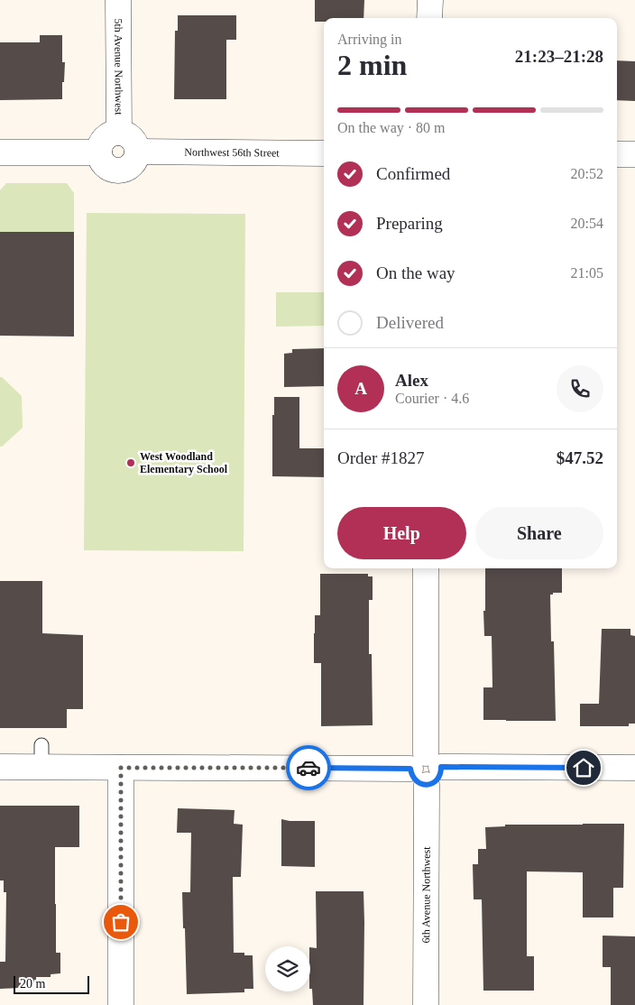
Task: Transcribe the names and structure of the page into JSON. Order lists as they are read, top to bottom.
{
  "streets": {
    "street": ["5th Avenue Northwest", "Northwest 56th Street", "6th Avenue Northwest"]
  },
  "crossings": [
    ["5th Avenue Northwest", "Northwest 56th Street"]
  ],
  "places": ["West Woodland Elementary School"],
  "scale_bar": "20 m",
  "page": {
    "heading": ["2 min", "Arriving in", "21:23–21:28"],
    "panel": [
      "Alex",
      "Courier · 4.6",
      "Order #1827",
      "$47.52"
    ],
    "bar": "On the way · 80 m",
    "list": [
      ["Confirmed", "20:52"],
      ["Preparing", "20:54"],
      ["On the way", "21:05"],
      "Delivered"
    ],
    "round": "A",
    "buttons": ["Help", "Share"],
    "scale": "20 m"
  }
}
